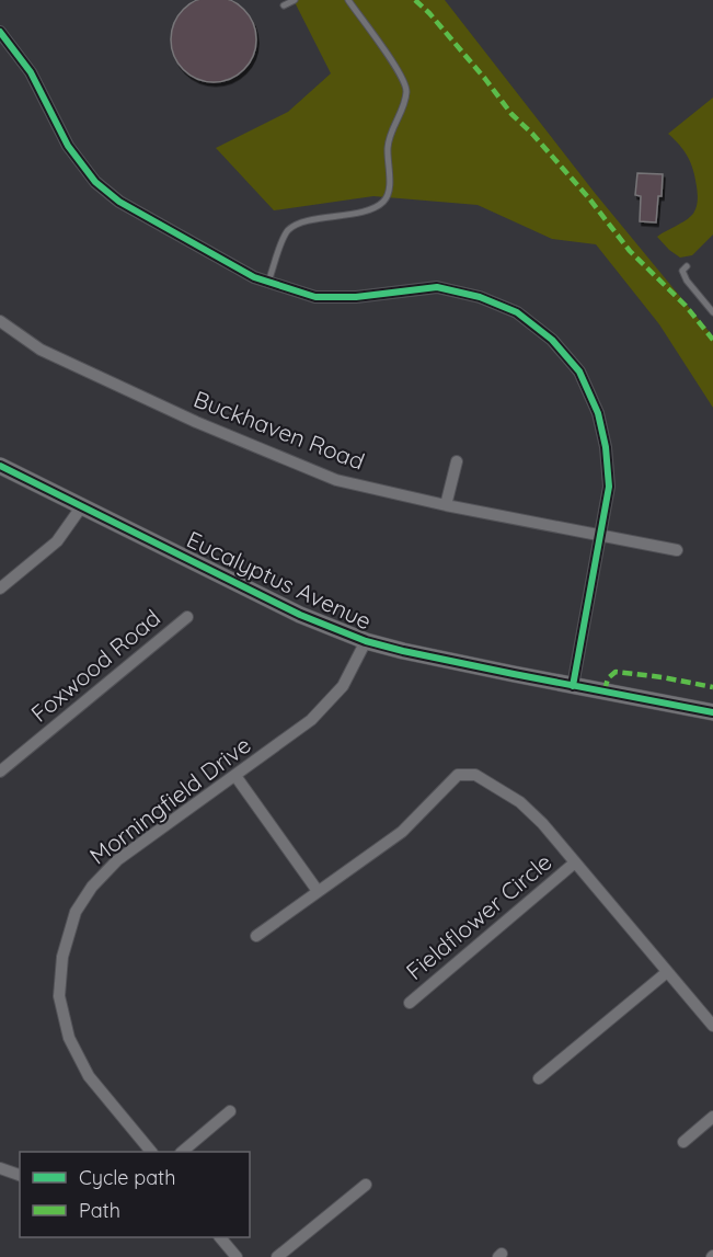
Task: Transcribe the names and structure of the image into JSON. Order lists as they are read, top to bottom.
{
  "streets": {
    "street": [
      "Buckhaven Road",
      "Eucalyptus Avenue",
      "Foxwood Road",
      "Morningfield Drive",
      "Fieldflower Circle"
    ]
  },
  "crossings": [
    ["Eucalyptus Avenue", "Morningfield Drive"]
  ],
  "legend": ["Cycle path", "Path"]
}
